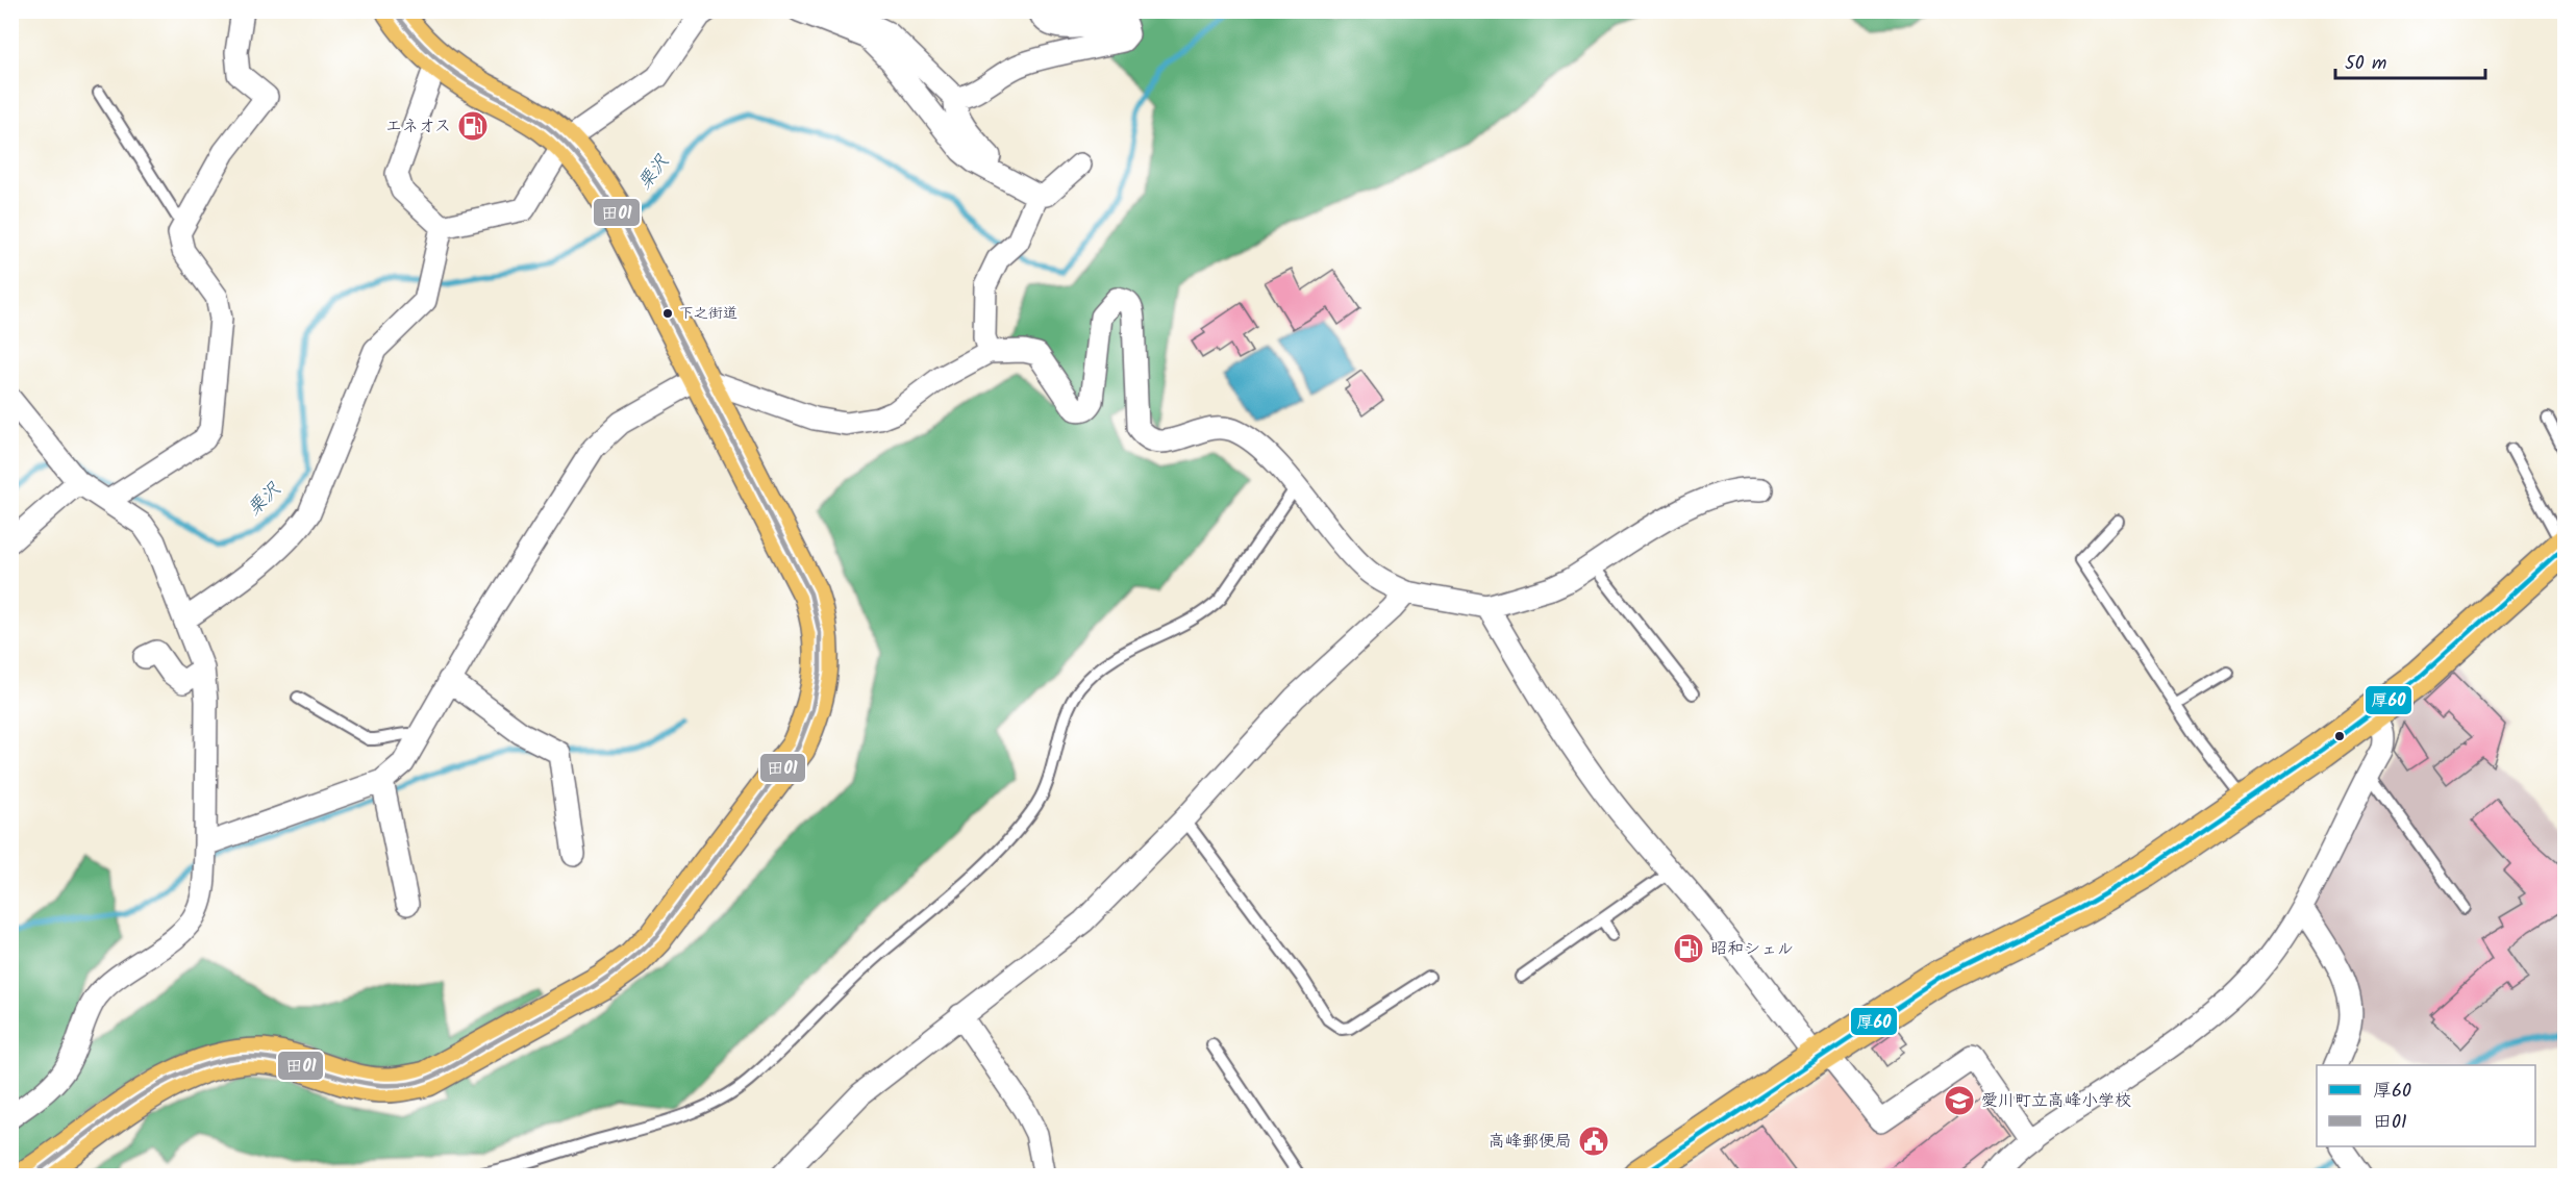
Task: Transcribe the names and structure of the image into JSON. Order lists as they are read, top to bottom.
{
  "water": ["栗沢"],
  "places": {
    "fuel station": ["エネオス", "昭和シェル"],
    "other": ["下之街道"],
    "school or university": ["愛川町立高峰小学校"],
    "public building": ["高峰郵便局"]
  },
  "lines": ["transit line 田01", "transit line 厚60"],
  "legend": ["厚60", "田01"],
  "scale_bar": "50 m"
}
